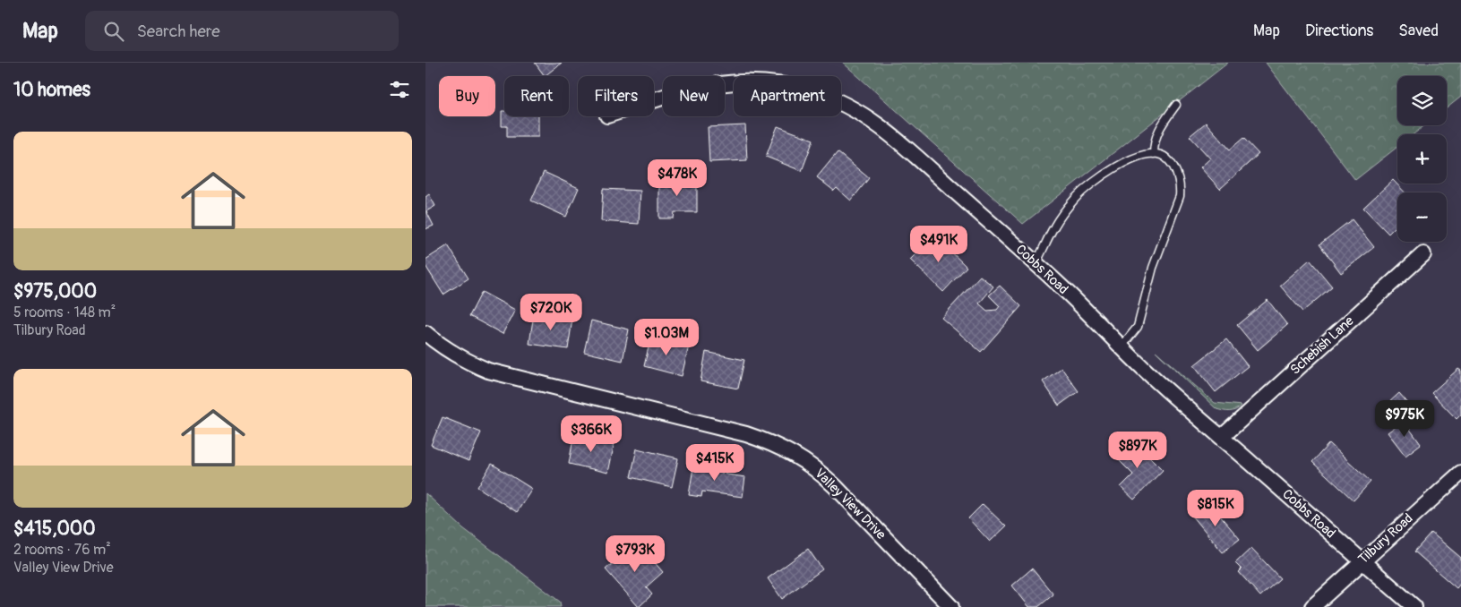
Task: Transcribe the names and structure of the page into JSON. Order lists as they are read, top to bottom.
{
  "streets": {
    "street": [
      "Cobbs Road",
      "Schebish Lane",
      "Valley View Drive",
      "Tilbury Road"
    ]
  },
  "crossings": [
    ["Cobbs Road", "Schebish Lane"],
    ["Cobbs Road", "Tilbury Road"]
  ],
  "page": {
    "header": "Map",
    "search": "Search here",
    "nav": ["Map", "Directions", "Saved"],
    "heading": "10 homes",
    "map_buttons": ["+", "−"],
    "chip": [
      "Buy",
      "Rent",
      "Filters",
      "New",
      "Apartment"
    ],
    "list": [
      {
        "name": "$975,000",
        "note": "5 rooms · 148 m² · Tilbury Road"
      },
      {
        "name": "$415,000",
        "note": "2 rooms · 76 m² · Valley View Drive"
      }
    ],
    "price": [
      "$478K",
      "$491K",
      "$720K",
      "$1.03M",
      "$975K",
      "$366K",
      "$897K",
      "$415K",
      "$815K",
      "$793K"
    ]
  }
}
